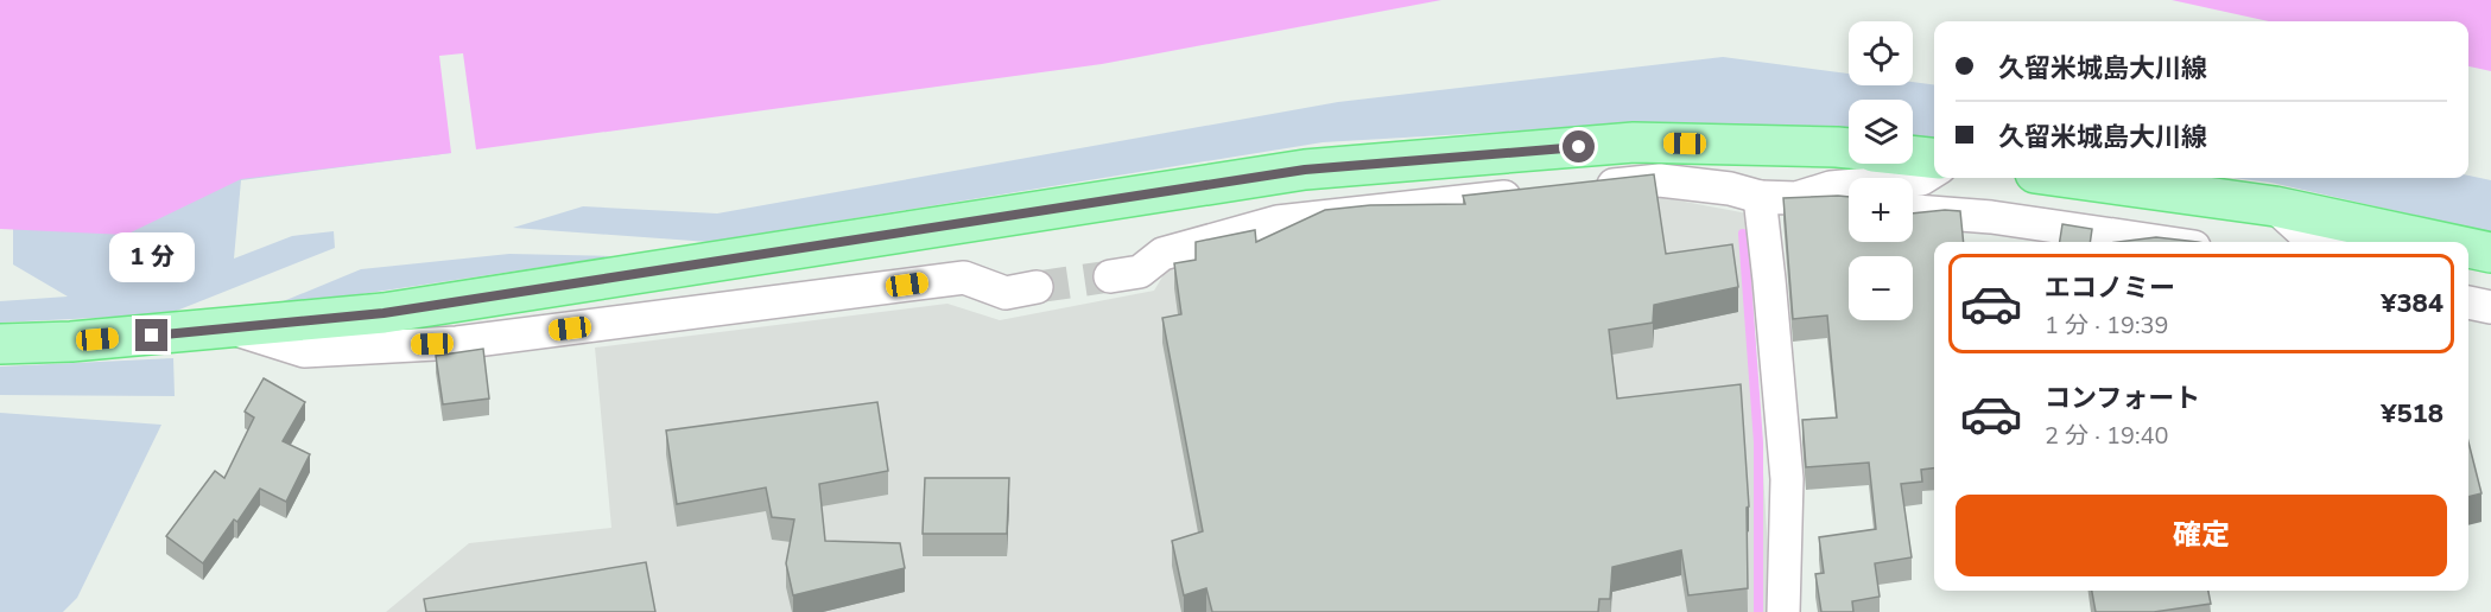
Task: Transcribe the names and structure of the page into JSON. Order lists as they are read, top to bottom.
{
  "page": {
    "map_buttons": ["+", "−"],
    "banner": ["久留米城島大川線", "久留米城島大川線"],
    "bubble": "1 分",
    "list": [
      {
        "name": "エコノミー",
        "note": "1 分 · 19:39",
        "value": "¥384"
      },
      {
        "name": "コンフォート",
        "note": "2 分 · 19:40",
        "value": "¥518"
      }
    ],
    "buttons": "確定"
  }
}
